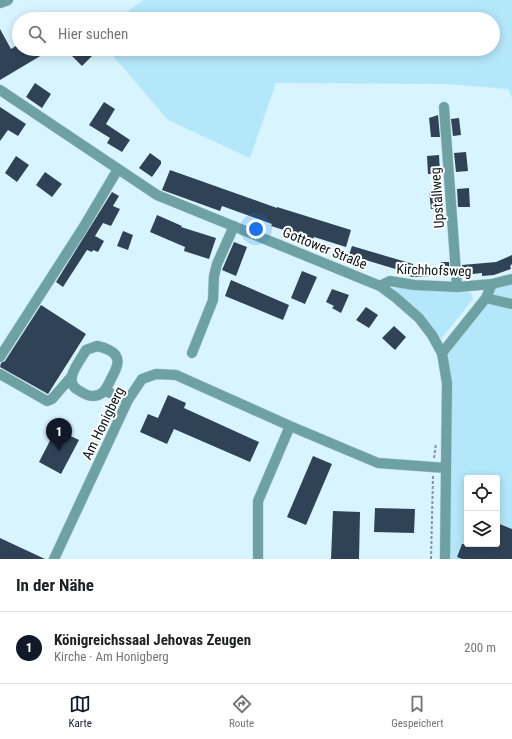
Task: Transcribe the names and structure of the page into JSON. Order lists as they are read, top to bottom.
{
  "streets": {
    "street": [
      "Upstallweg",
      "Gottower Straße",
      "Kirchhofsweg",
      "Am Honigberg"
    ]
  },
  "crossings": [
    ["Upstallweg", "Kirchhofsweg"],
    ["Gottower Straße", "Kirchhofsweg"],
    ["Gottower Straße", "Am Honigberg"]
  ],
  "page": {
    "search": "Hier suchen",
    "pins": "1",
    "heading": "In der Nähe",
    "list": [
      {
        "mark": "1",
        "name": "Königreichssaal Jehovas Zeugen",
        "note": "Kirche · Am Honigberg",
        "value": "200 m"
      }
    ],
    "nav": ["Karte", "Route", "Gespeichert"]
  }
}
